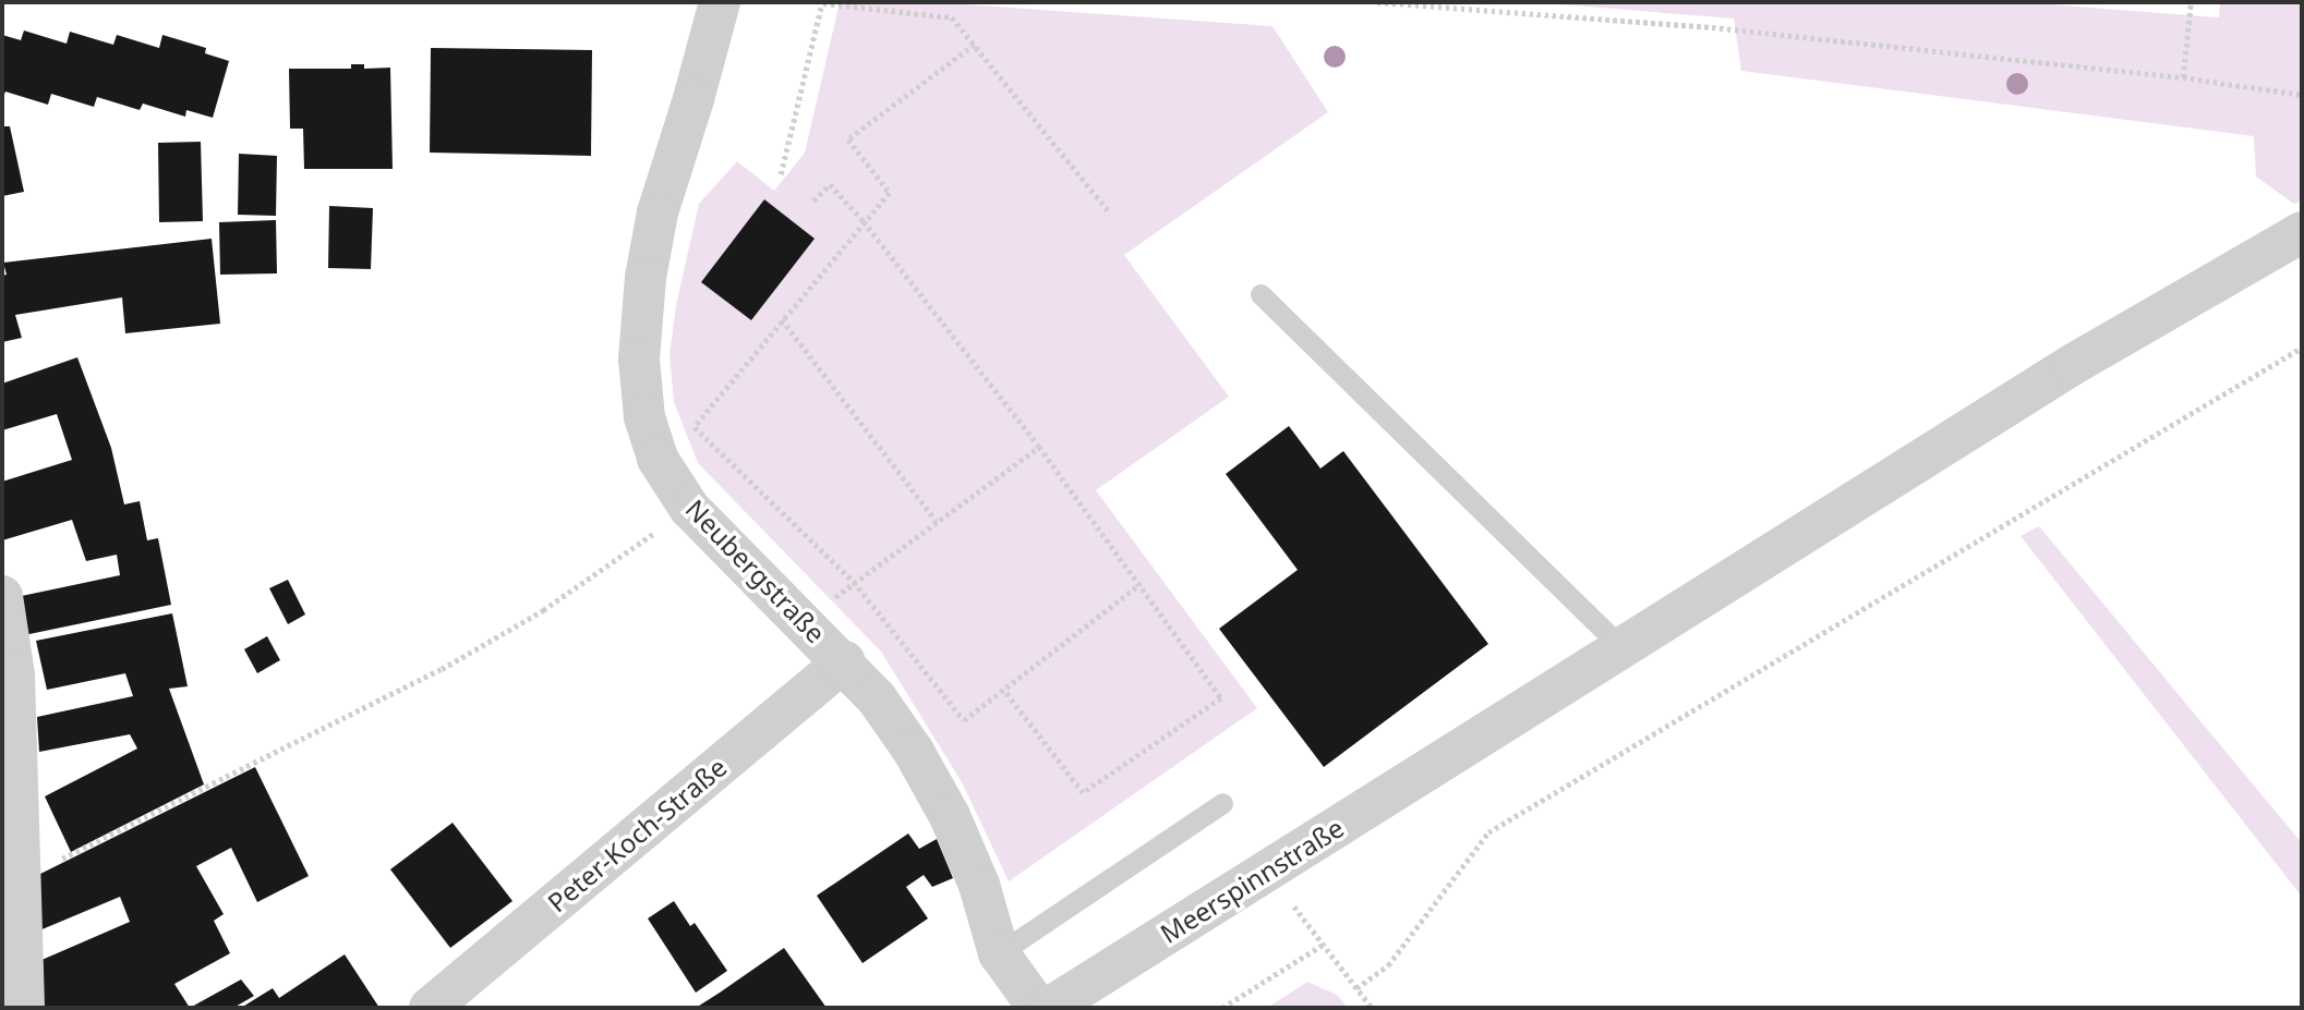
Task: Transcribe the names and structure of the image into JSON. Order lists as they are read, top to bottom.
{
  "streets": {
    "street": ["Neubergstraße", "Peter-Koch-Straße", "Meerspinnstraße"]
  },
  "crossings": [
    ["Neubergstraße", "Peter-Koch-Straße"]
  ]
}
